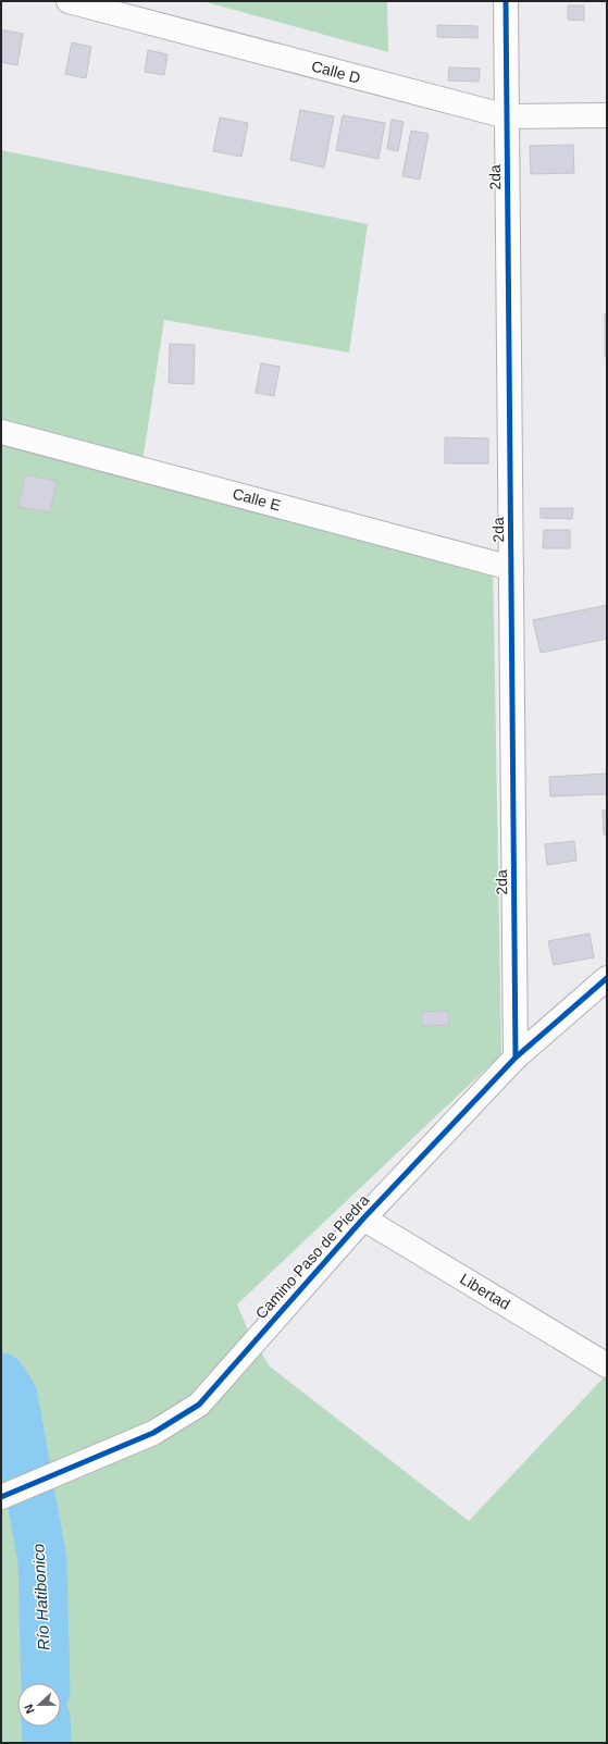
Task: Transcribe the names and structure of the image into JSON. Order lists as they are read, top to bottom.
{
  "streets": {
    "street": [
      "Calle D",
      "2da",
      "Calle E",
      "Camino Paso de Piedra",
      "Libertad"
    ]
  },
  "crossings": [
    ["Calle D", "2da"],
    ["2da", "Calle E"],
    ["2da", "Camino Paso de Piedra"],
    ["Camino Paso de Piedra", "Libertad"]
  ],
  "water": ["Río Hatibonico"],
  "north": "left"
}
